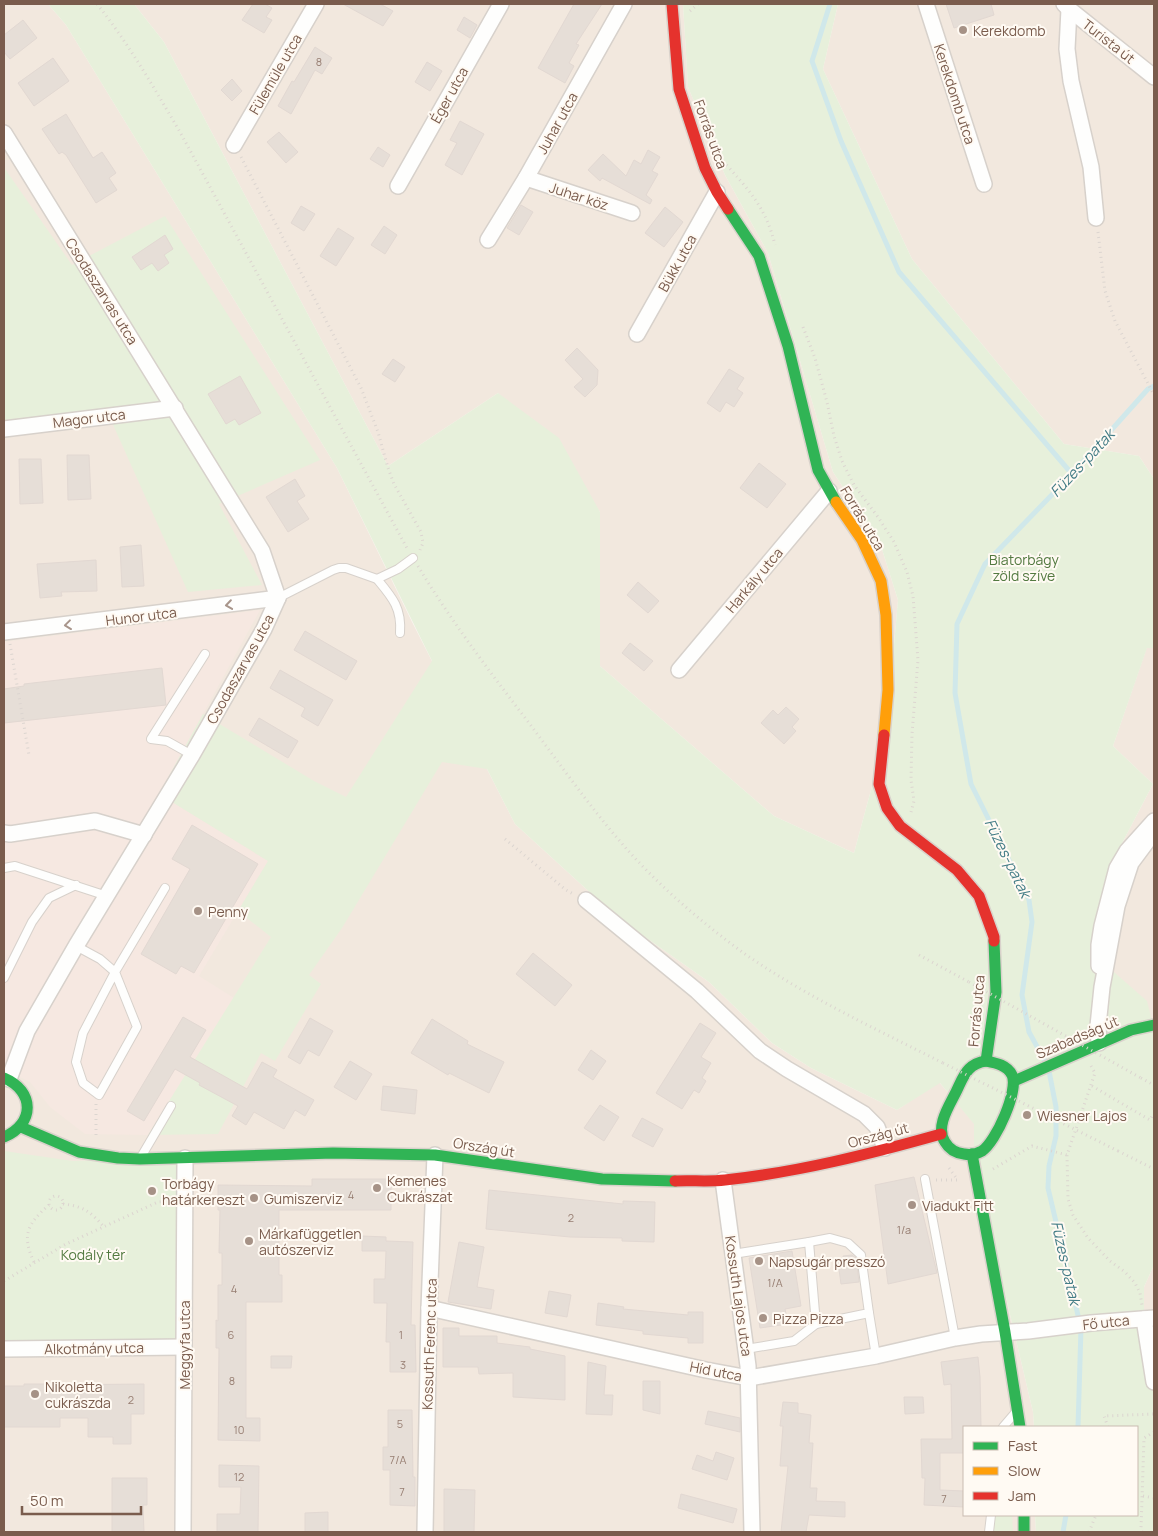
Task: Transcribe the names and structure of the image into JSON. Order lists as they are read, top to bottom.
{
  "streets": {
    "main road": ["Forrás utca", "Szabadság út", "Ország út"],
    "street": [
      "Turista út",
      "Fülemüle utca",
      "Kerekdomb utca",
      "Éger utca",
      "Juhar utca",
      "Juhar köz",
      "Bükk utca",
      "Csodaszarvas utca",
      "Magor utca",
      "Harkály utca",
      "Hunor utca",
      "Kossuth Lajos utca",
      "Fő utca",
      "Kossuth Ferenc utca",
      "Meggyfa utca",
      "Alkotmány utca",
      "Híd utca"
    ]
  },
  "crossings": [
    ["Juhar utca", "Juhar köz"],
    ["Forrás utca", "Bükk utca"],
    ["Forrás utca", "Harkály utca"],
    ["Forrás utca", "Szabadság út"],
    ["Forrás utca", "Ország út"],
    ["Csodaszarvas utca", "Magor utca"],
    ["Csodaszarvas utca", "Hunor utca"],
    ["Szabadság út", "Ország út"],
    ["Ország út", "Kossuth Lajos utca"],
    ["Ország út", "Kossuth Ferenc utca"],
    ["Ország út", "Meggyfa utca"],
    ["Kossuth Lajos utca", "Híd utca"],
    ["Fő utca", "Híd utca"],
    ["Kossuth Ferenc utca", "Híd utca"],
    ["Meggyfa utca", "Alkotmány utca"]
  ],
  "one_way": ["Hunor utca"],
  "water": ["Füzes-patak"],
  "parks": ["Biatorbágy zöld szíve", "Kodály tér"],
  "places": [
    "Kerekdomb",
    "Penny",
    "Wiesner Lajos",
    "Kemenes Cukrászat",
    "Torbágy határkereszt",
    "Gumiszerviz",
    "Viadukt Fitt",
    "Márkafüggetlen autószerviz",
    "Napsugár presszó",
    "Pizza Pizza",
    "Nikoletta cukrászda"
  ],
  "house_numbers": [
    "8",
    "4",
    "2",
    "1/a",
    "1/A",
    "4",
    "6",
    "1",
    "3",
    "8",
    "2",
    "5",
    "10",
    "7/A",
    "12",
    "7",
    "7"
  ],
  "legend": ["Fast", "Slow", "Jam"],
  "scale_bar": "50 m"
}
